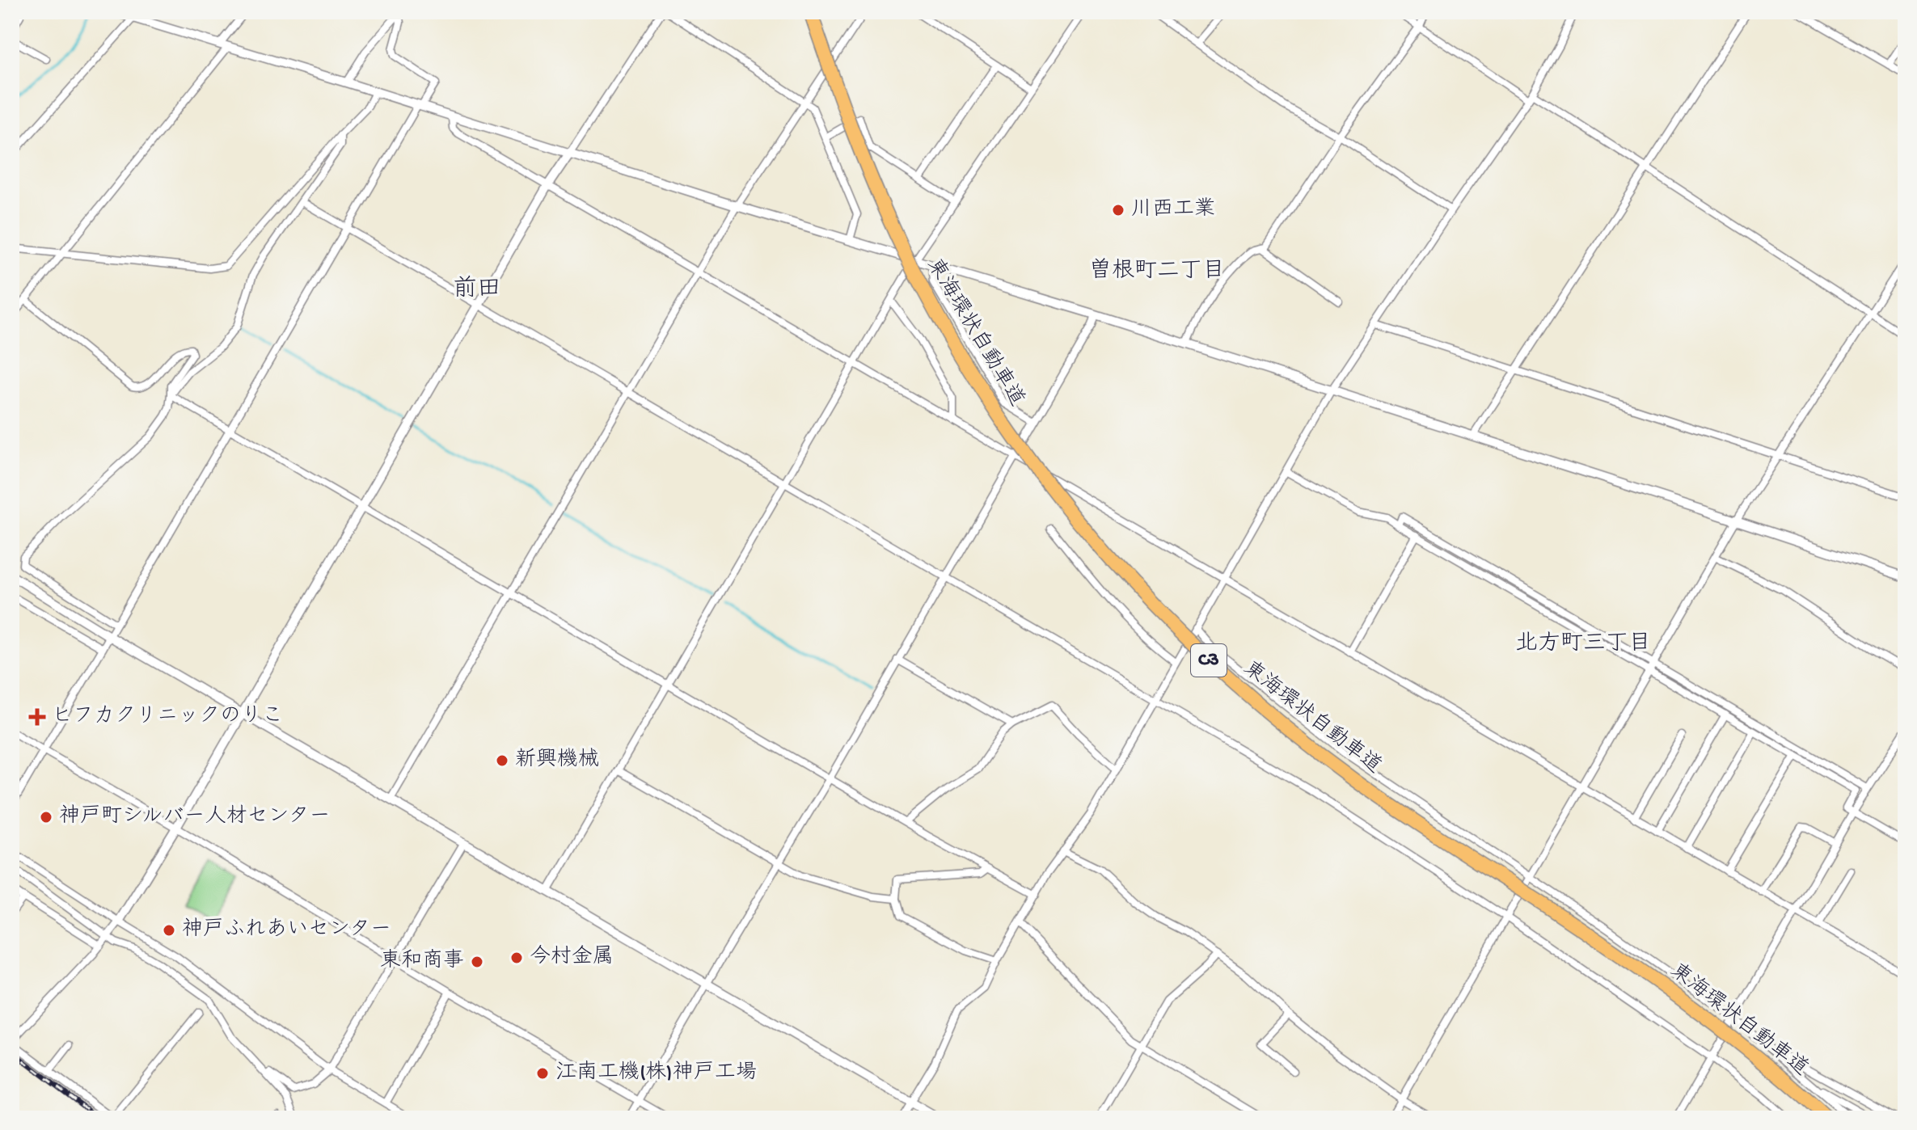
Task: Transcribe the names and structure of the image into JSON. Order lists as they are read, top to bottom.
{
  "streets": {
    "highway": ["東海環状自動車道", "C3"]
  },
  "districts": ["曽根町二丁目", "前田", "北方町三丁目"],
  "places": {
    "other": [
      "川西工業",
      "新興機械",
      "神戸町シルバー人材センター",
      "神戸ふれあいセンター",
      "今村金属",
      "東和商事",
      "江南工機(株)神戸工場"
    ],
    "health": ["ヒフカクリニックのりこ"]
  }
}
